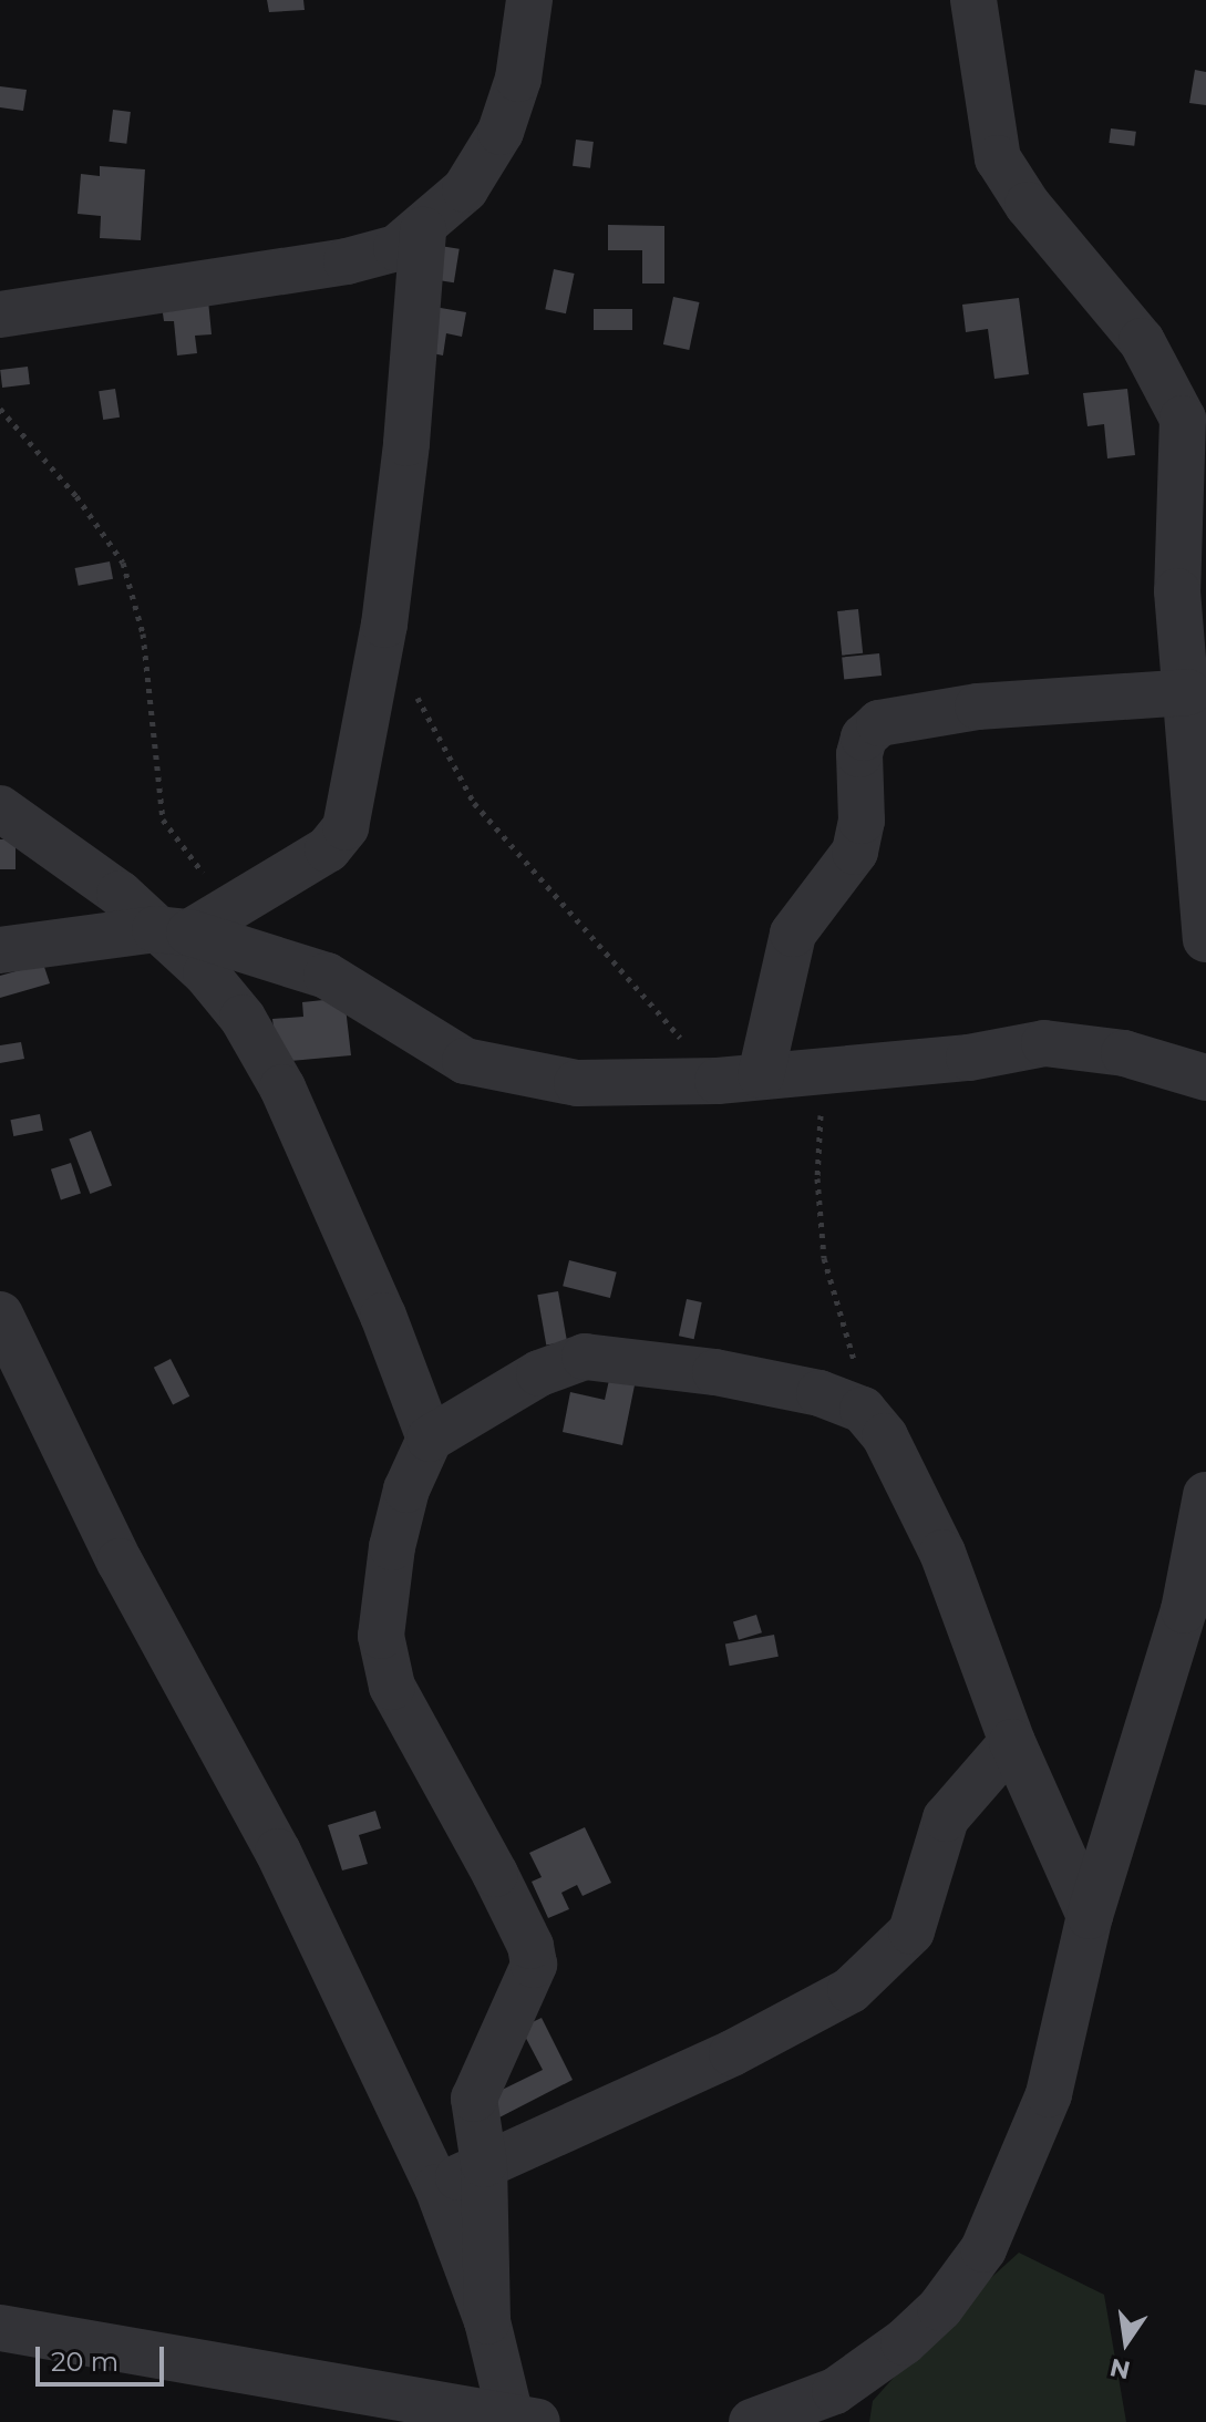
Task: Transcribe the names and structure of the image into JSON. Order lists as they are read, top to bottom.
{
  "scale_bar": "20 m",
  "north": "bottom"
}
